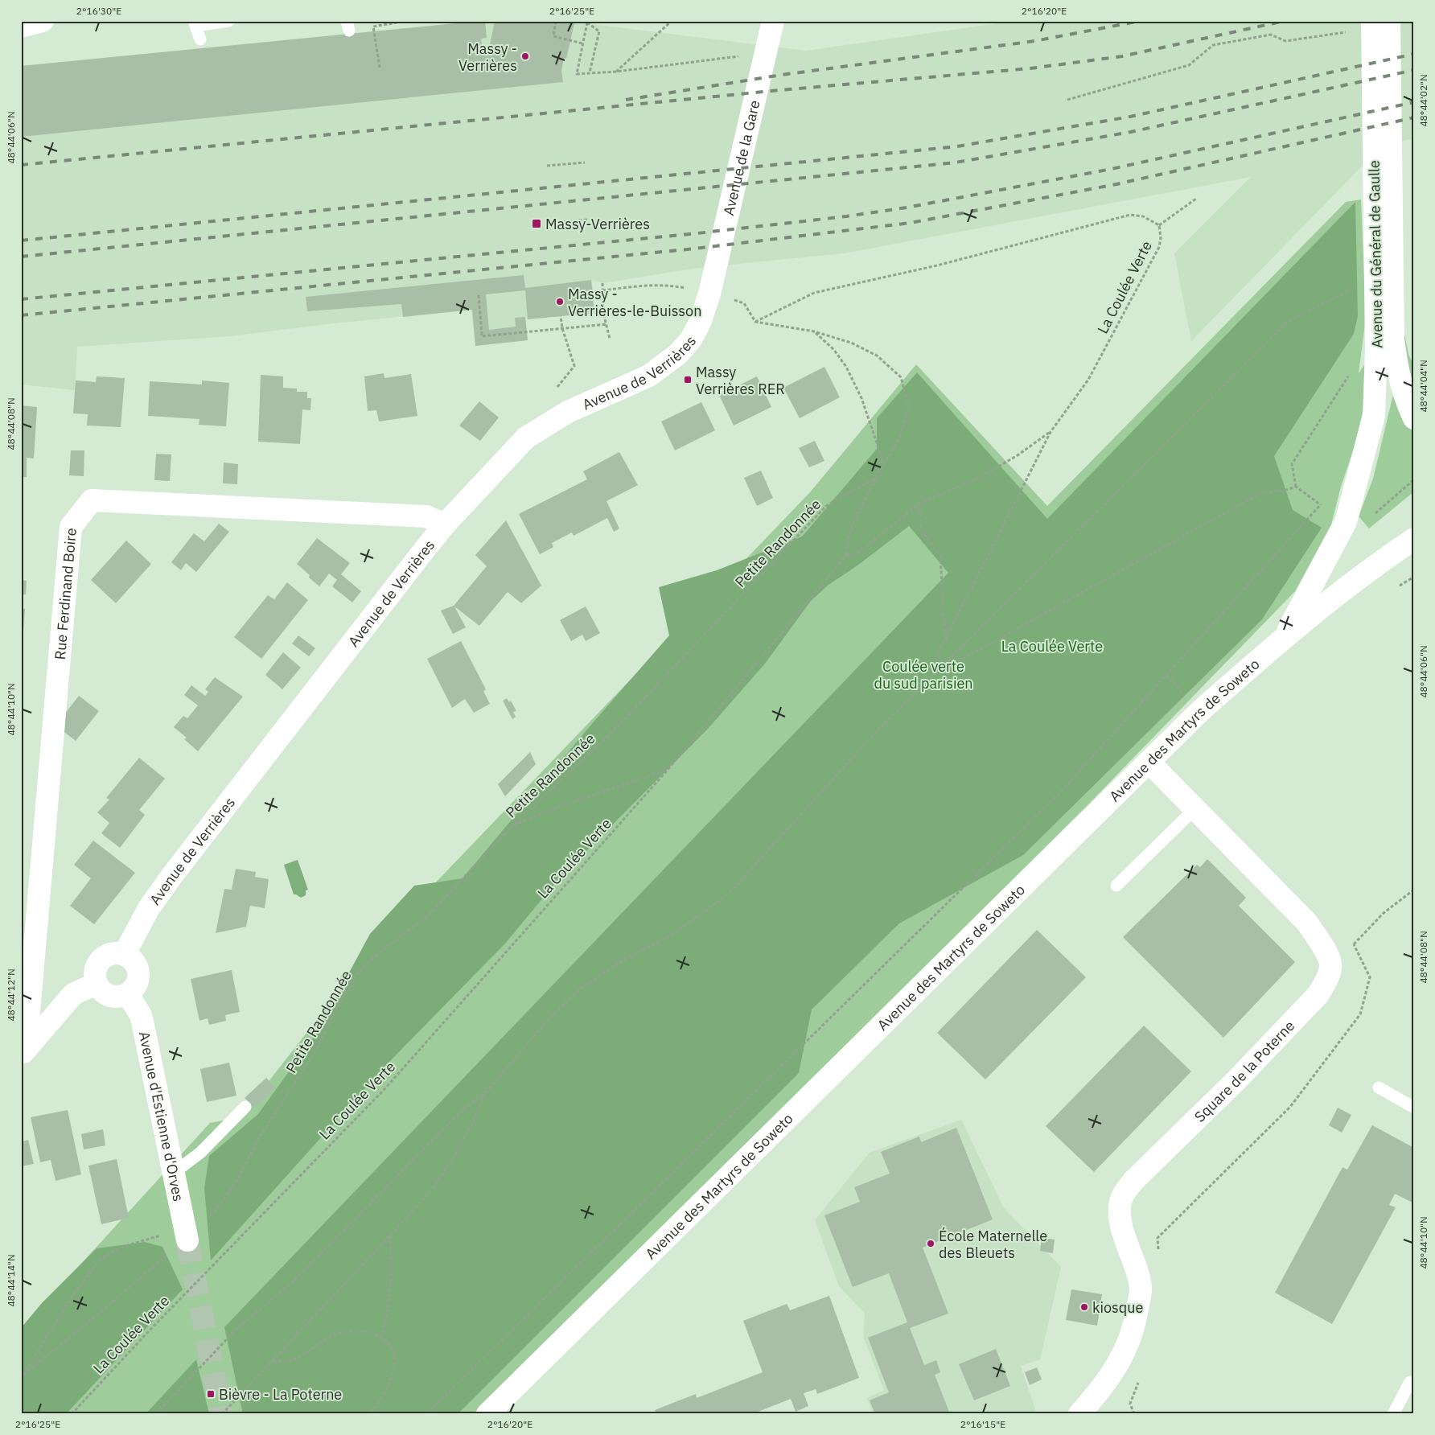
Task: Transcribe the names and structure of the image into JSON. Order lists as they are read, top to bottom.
{
  "streets": {
    "street": [
      "Avenue de la Gare",
      "Avenue du Général de Gaulle",
      "Avenue de Verrières",
      "Rue Ferdinand Boire",
      "Avenue des Martyrs de Soweto",
      "Square de la Poterne",
      "Avenue d'Estienne d'Orves"
    ],
    "path": ["La Coulée Verte", "Petite Randonnée"]
  },
  "crossings": [
    ["Avenue de la Gare", "Avenue de Verrières"],
    ["Avenue du Général de Gaulle", "Avenue des Martyrs de Soweto"],
    ["Avenue de Verrières", "Rue Ferdinand Boire"],
    ["Avenue de Verrières", "Avenue d'Estienne d'Orves"]
  ],
  "parks": ["La Coulée Verte", "Coulée verte du sud parisien"],
  "places": {
    "other": [
      "Massy - Verrières",
      "Massy - Verrières-le-Buisson",
      "École Maternelle des Bleuets",
      "kiosque"
    ],
    "transit": ["Massy-Verrières", "Massy Verrières RER", "Bièvre - La Poterne"]
  },
  "coordinates": [
    "2°16'30\"E",
    "2°16'25\"E",
    "2°16'20\"E",
    "48°44'02\"N",
    "48°44'06\"N",
    "48°44'04\"N",
    "48°44'08\"N",
    "48°44'10\"N",
    "48°44'12\"N",
    "48°44'14\"N",
    "2°16'15\"E"
  ]
}
